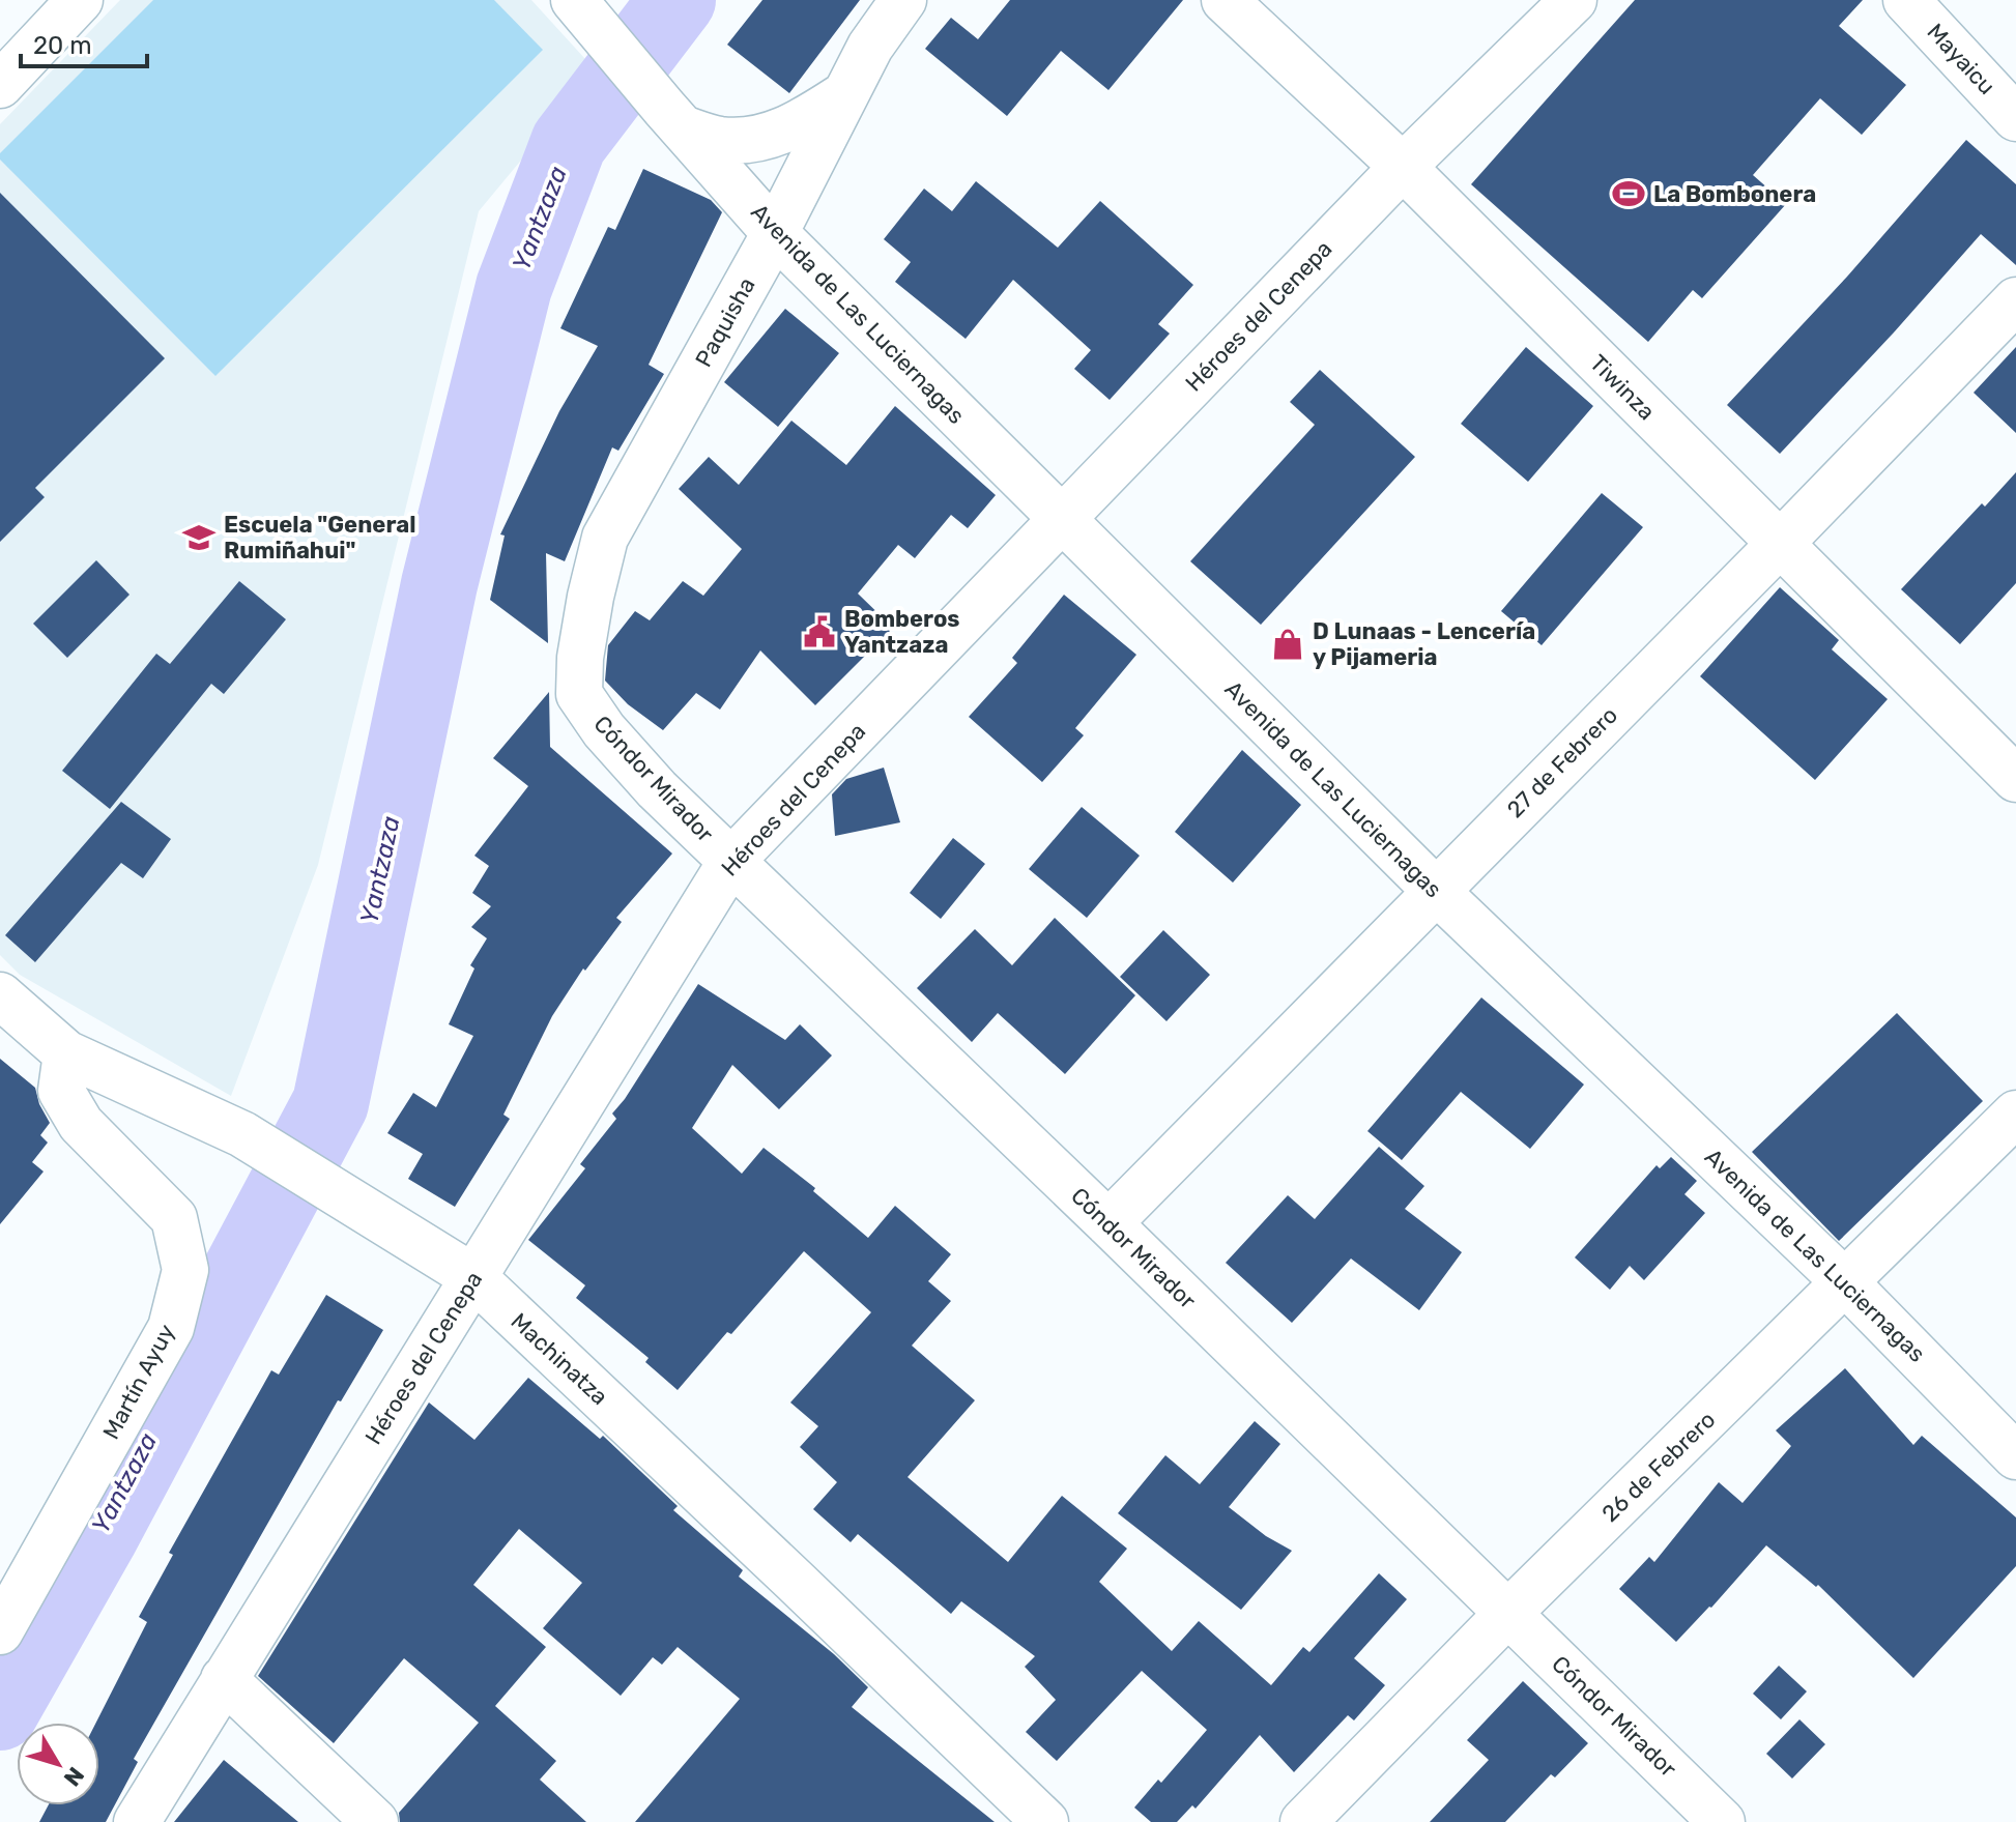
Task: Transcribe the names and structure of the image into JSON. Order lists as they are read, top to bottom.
{
  "streets": {
    "street": [
      "Mayaicu",
      "Avenida de Las Luciernagas",
      "Héroes del Cenepa",
      "Paquisha",
      "Tiwinza",
      "27 de Febrero",
      "Cóndor Mirador",
      "Machinatza",
      "Martín Ayuy",
      "26 de Febrero"
    ]
  },
  "crossings": [
    ["Avenida de Las Luciernagas", "Héroes del Cenepa"],
    ["Avenida de Las Luciernagas", "Paquisha"],
    ["Avenida de Las Luciernagas", "27 de Febrero"],
    ["Avenida de Las Luciernagas", "26 de Febrero"],
    ["Héroes del Cenepa", "Tiwinza"],
    ["Héroes del Cenepa", "Cóndor Mirador"],
    ["Héroes del Cenepa", "Machinatza"],
    ["Paquisha", "Cóndor Mirador"],
    ["Tiwinza", "27 de Febrero"],
    ["27 de Febrero", "Cóndor Mirador"],
    ["Cóndor Mirador", "26 de Febrero"],
    ["Machinatza", "Martín Ayuy"]
  ],
  "water": ["Yantzaza"],
  "places": {
    "sports": ["La Bombonera"],
    "school or university": ["Escuela \"General Rumiñahui\""],
    "public building": ["Bomberos Yantzaza"],
    "shop": ["D Lunaas - Lencería y Pijameria"]
  },
  "scale_bar": "20 m",
  "north": "bottom right"
}
